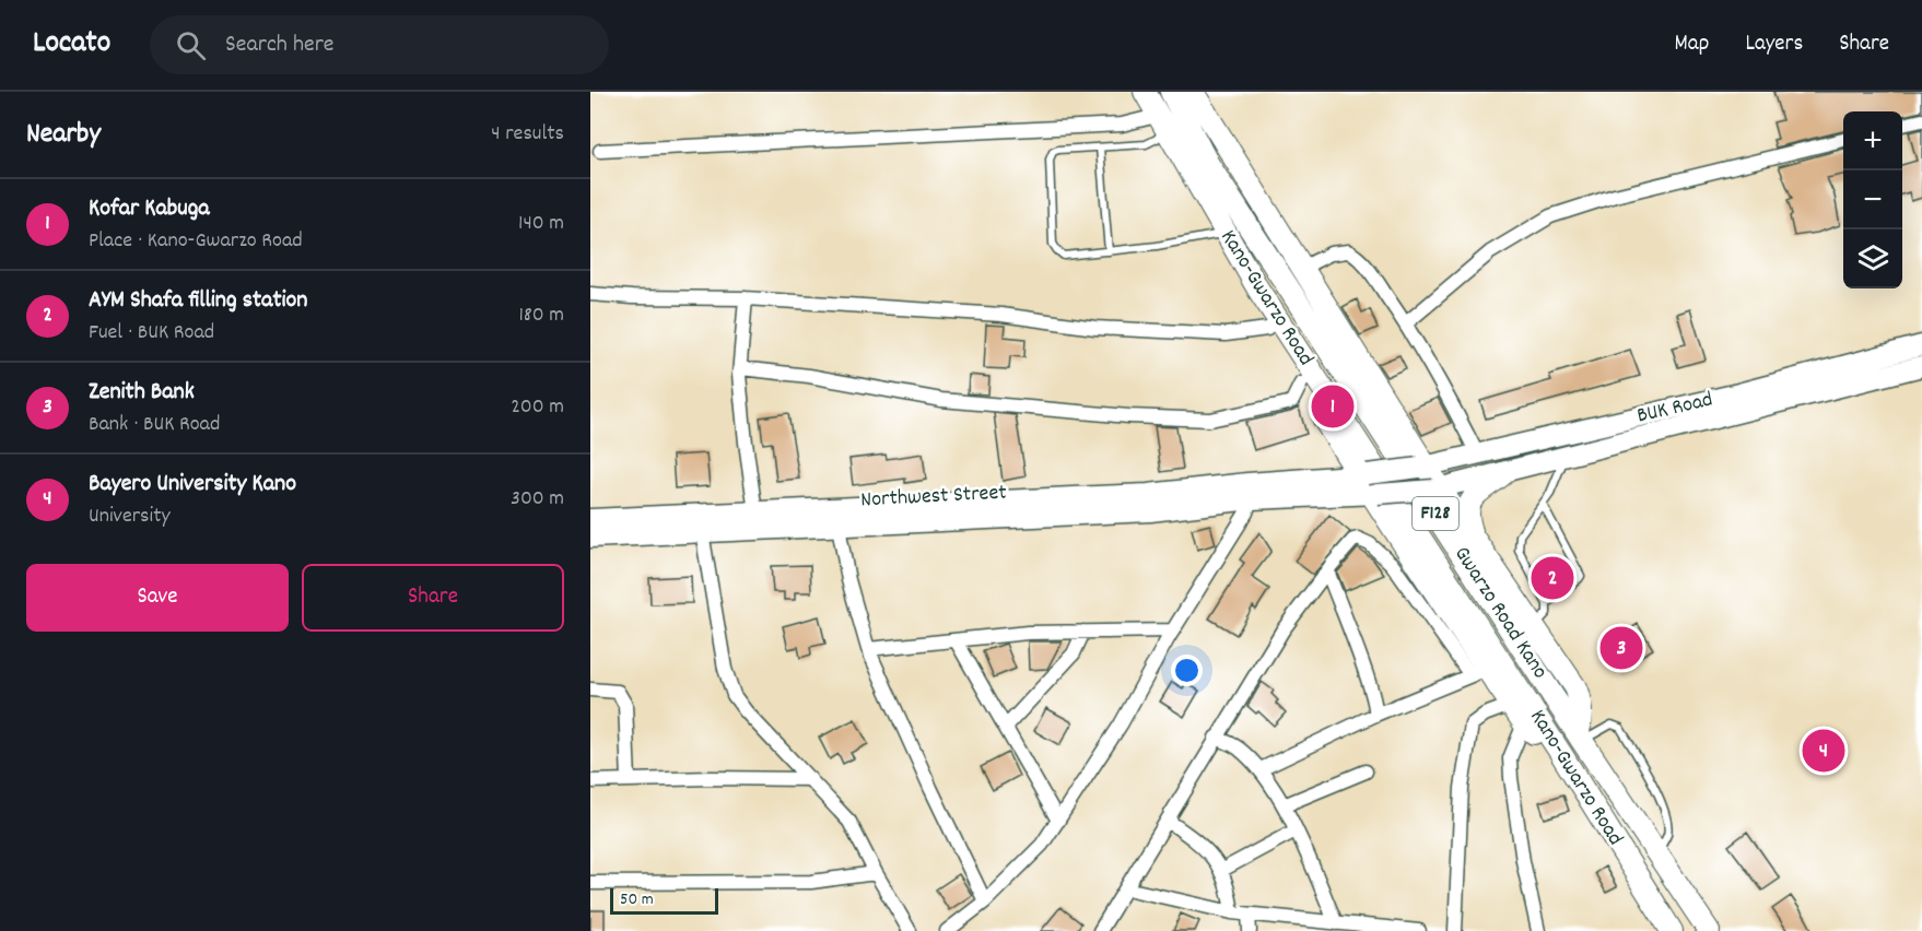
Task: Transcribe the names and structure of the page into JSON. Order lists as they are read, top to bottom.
{
  "streets": {
    "main road": [
      "Kano-Gwarzo Road",
      "BUK Road",
      "Northwest Street",
      "F128",
      "Gwarzo Road Kano"
    ]
  },
  "scale_bar": "50 m",
  "page": {
    "header": "Locato",
    "search": "Search here",
    "nav": ["Map", "Layers", "Share"],
    "heading": ["Nearby", "4 results"],
    "map_buttons": ["+", "−"],
    "list": [
      {
        "mark": "1",
        "name": "Kofar Kabuga",
        "note": "Place · Kano-Gwarzo Road",
        "value": "140 m"
      },
      {
        "mark": "2",
        "name": "AYM Shafa filling station",
        "note": "Fuel · BUK Road",
        "value": "180 m"
      },
      {
        "mark": "3",
        "name": "Zenith Bank",
        "note": "Bank · BUK Road",
        "value": "200 m"
      },
      {
        "mark": "4",
        "name": "Bayero University Kano",
        "note": "University",
        "value": "300 m"
      }
    ],
    "pins": [
      "1",
      "2",
      "3",
      "4"
    ],
    "buttons": ["Save", "Share"],
    "scale": "50 m"
  }
}
